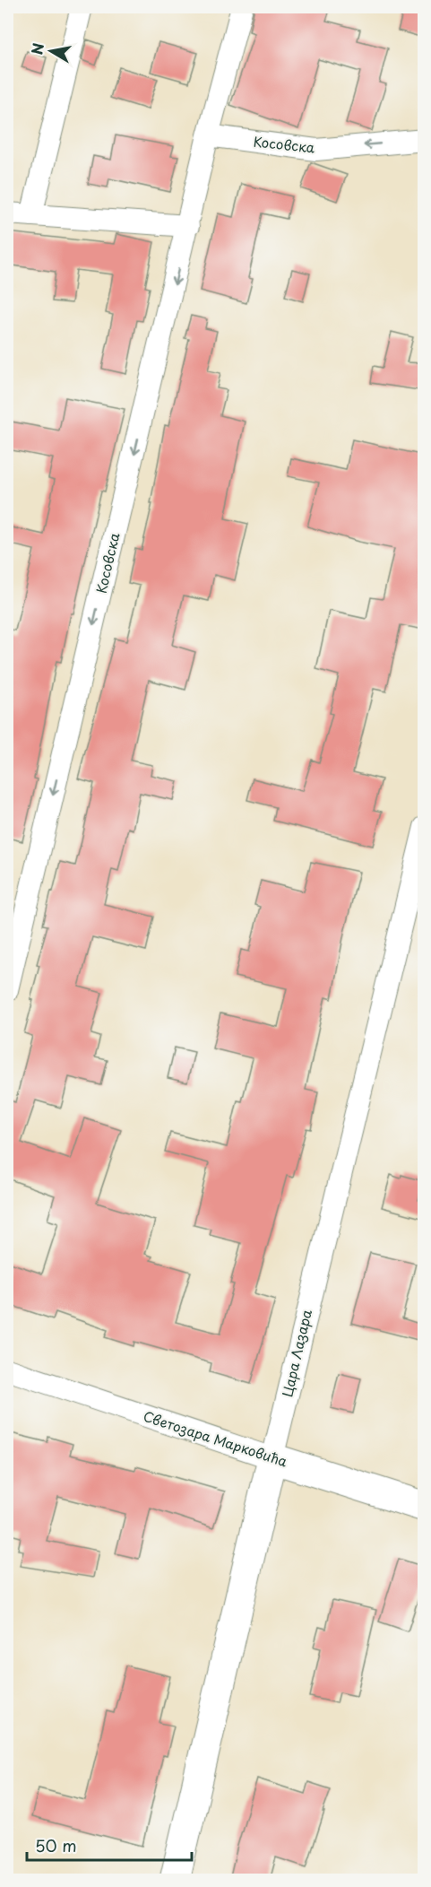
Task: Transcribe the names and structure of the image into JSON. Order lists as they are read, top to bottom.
{
  "streets": {
    "street": ["Косовска", "Цара Лазара", "Светозара Марковића"]
  },
  "crossings": [
    ["Цара Лазара", "Светозара Марковића"]
  ],
  "one_way": ["Косовска"],
  "scale_bar": "50 m",
  "north": "left"
}
